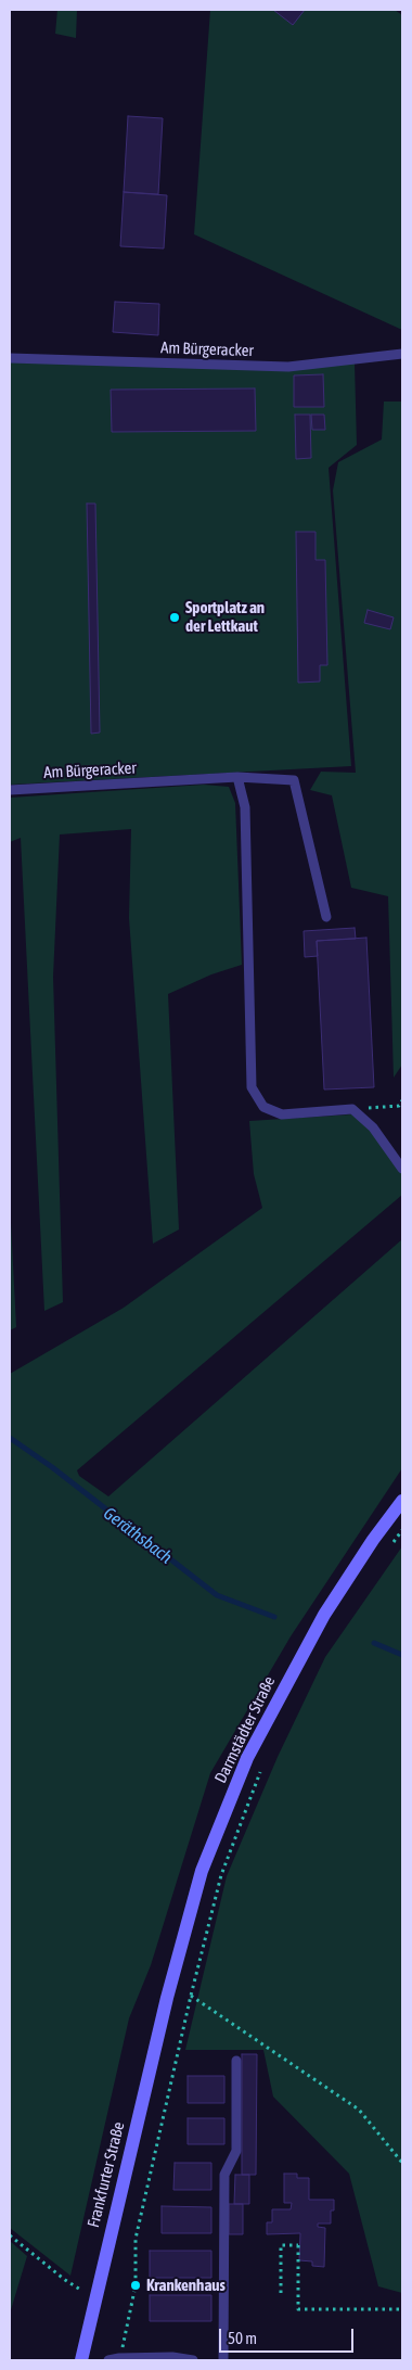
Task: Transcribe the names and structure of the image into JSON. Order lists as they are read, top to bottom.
{
  "streets": {
    "main road": ["Darmstädter Straße", "Frankfurter Straße"],
    "lane": ["Am Bürgeracker"]
  },
  "crossings": [
    ["Darmstädter Straße", "Frankfurter Straße"]
  ],
  "water": ["Geräthsbach"],
  "places": ["Sportplatz an der Lettkaut", "Krankenhaus"],
  "scale_bar": "50 m"
}
